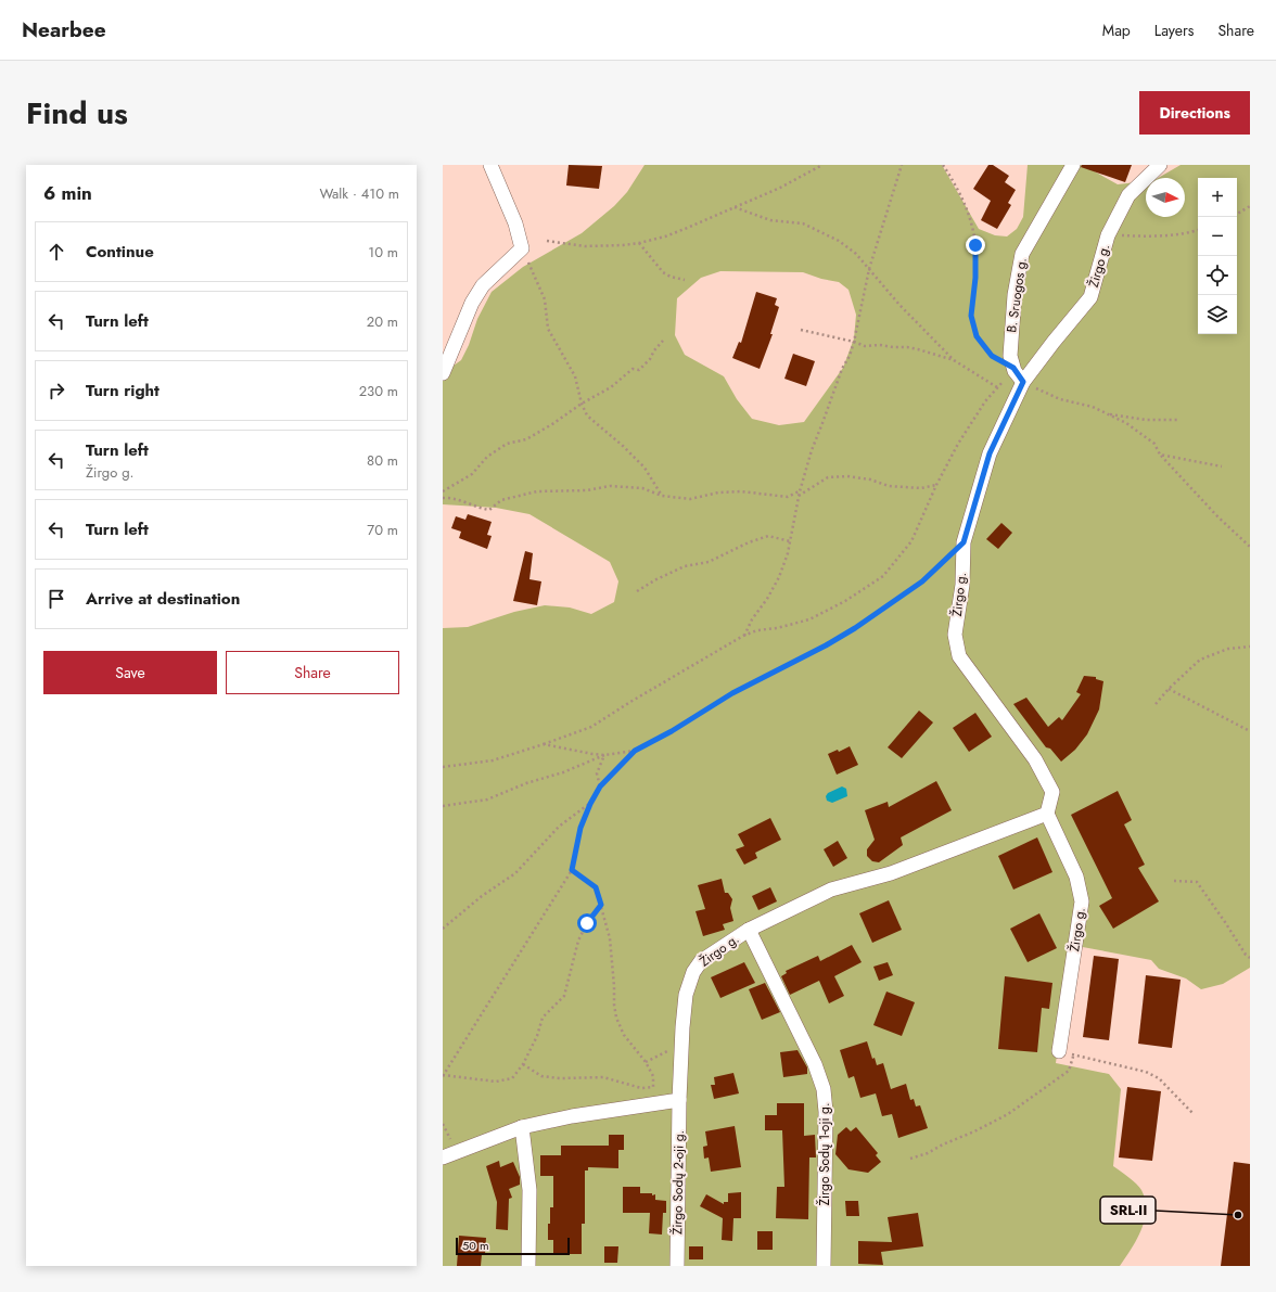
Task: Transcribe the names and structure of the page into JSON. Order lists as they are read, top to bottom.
{
  "streets": {
    "street": [
      "Žirgo g.",
      "B. Sruogos g.",
      "Žirgo Sodų 1-oji g.",
      "Žirgo Sodų 2-oji g."
    ]
  },
  "crossings": [
    ["Žirgo g.", "B. Sruogos g."],
    ["Žirgo g.", "Žirgo Sodų 1-oji g."],
    ["Žirgo g.", "Žirgo Sodų 2-oji g."]
  ],
  "places": ["SRL-II"],
  "scale_bar": "50 m",
  "north": "right",
  "page": {
    "header": "Nearbee",
    "nav": ["Map", "Layers", "Share"],
    "title": "Find us",
    "buttons": [
      "Directions",
      ["Save", "Share"]
    ],
    "heading": ["6 min", "Walk · 410 m"],
    "map_buttons": ["+", "−"],
    "list": [
      ["Continue", "10 m"],
      ["Turn left", "20 m"],
      ["Turn right", "230 m"],
      ["Turn left", "Žirgo g.", "80 m"],
      ["Turn left", "70 m"],
      "Arrive at destination"
    ],
    "scale": "50 m"
  }
}
